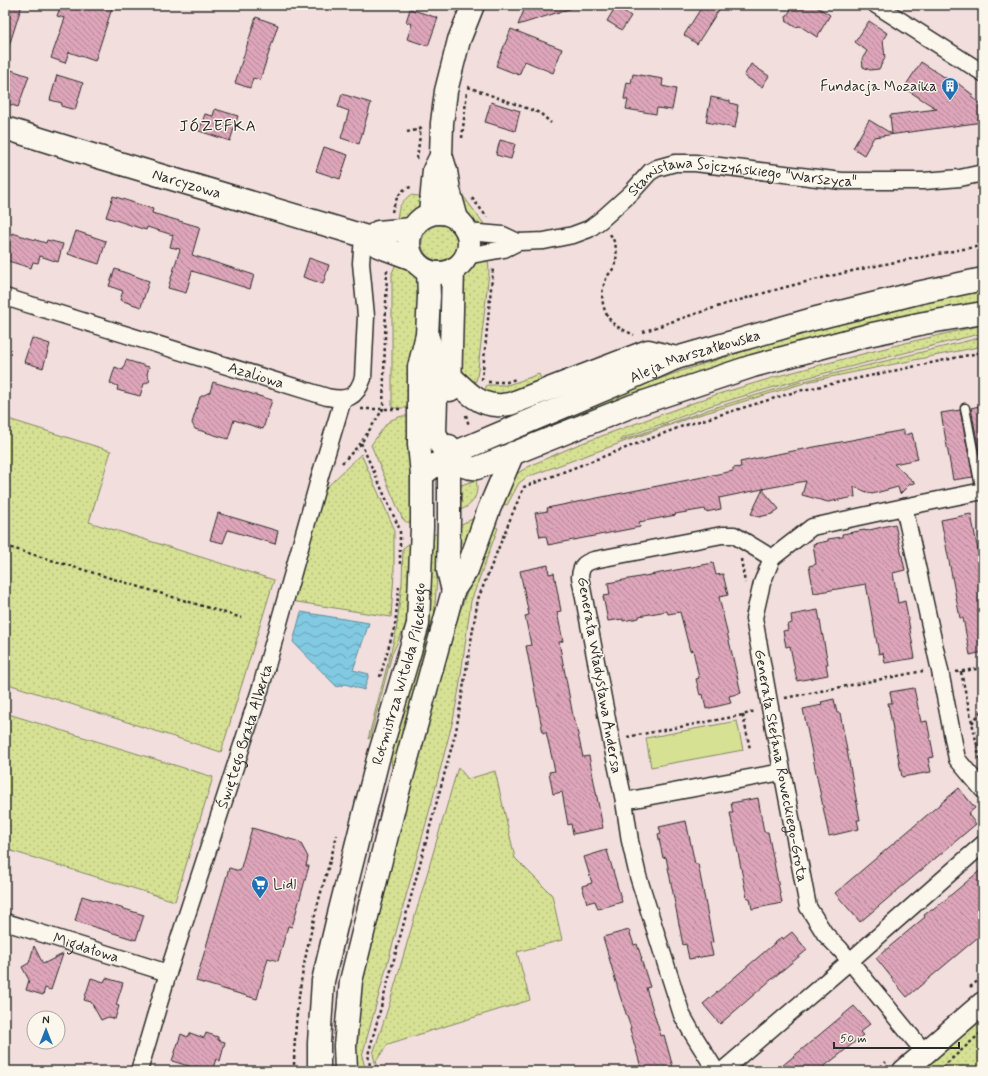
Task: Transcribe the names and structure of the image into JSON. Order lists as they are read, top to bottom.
{
  "streets": {
    "main road": ["Narcyzowa", "Aleja Marszałkowska", "Rotmistrza Witolda Pileckiego"],
    "street": [
      "Stanisława Sojczyńskiego \"Warszyca\"",
      "Azaliowa",
      "Generała Władysława Andersa",
      "Świętego Brata Alberta",
      "Generała Stefana Roweckiego-Grota",
      "Migdałowa"
    ]
  },
  "crossings": [
    ["Narcyzowa", "Stanisława Sojczyńskiego \"Warszyca\""],
    ["Narcyzowa", "Rotmistrza Witolda Pileckiego"],
    ["Stanisława Sojczyńskiego \"Warszyca\"", "Rotmistrza Witolda Pileckiego"],
    ["Aleja Marszałkowska", "Rotmistrza Witolda Pileckiego"],
    ["Azaliowa", "Świętego Brata Alberta"],
    ["Generała Władysława Andersa", "Generała Stefana Roweckiego-Grota"],
    ["Świętego Brata Alberta", "Migdałowa"]
  ],
  "districts": ["JÓZEFKA"],
  "places": {
    "building": ["Fundacja Mozaika"],
    "supermarket": ["Lidl"]
  },
  "scale_bar": "50 m",
  "north": "top"
}
